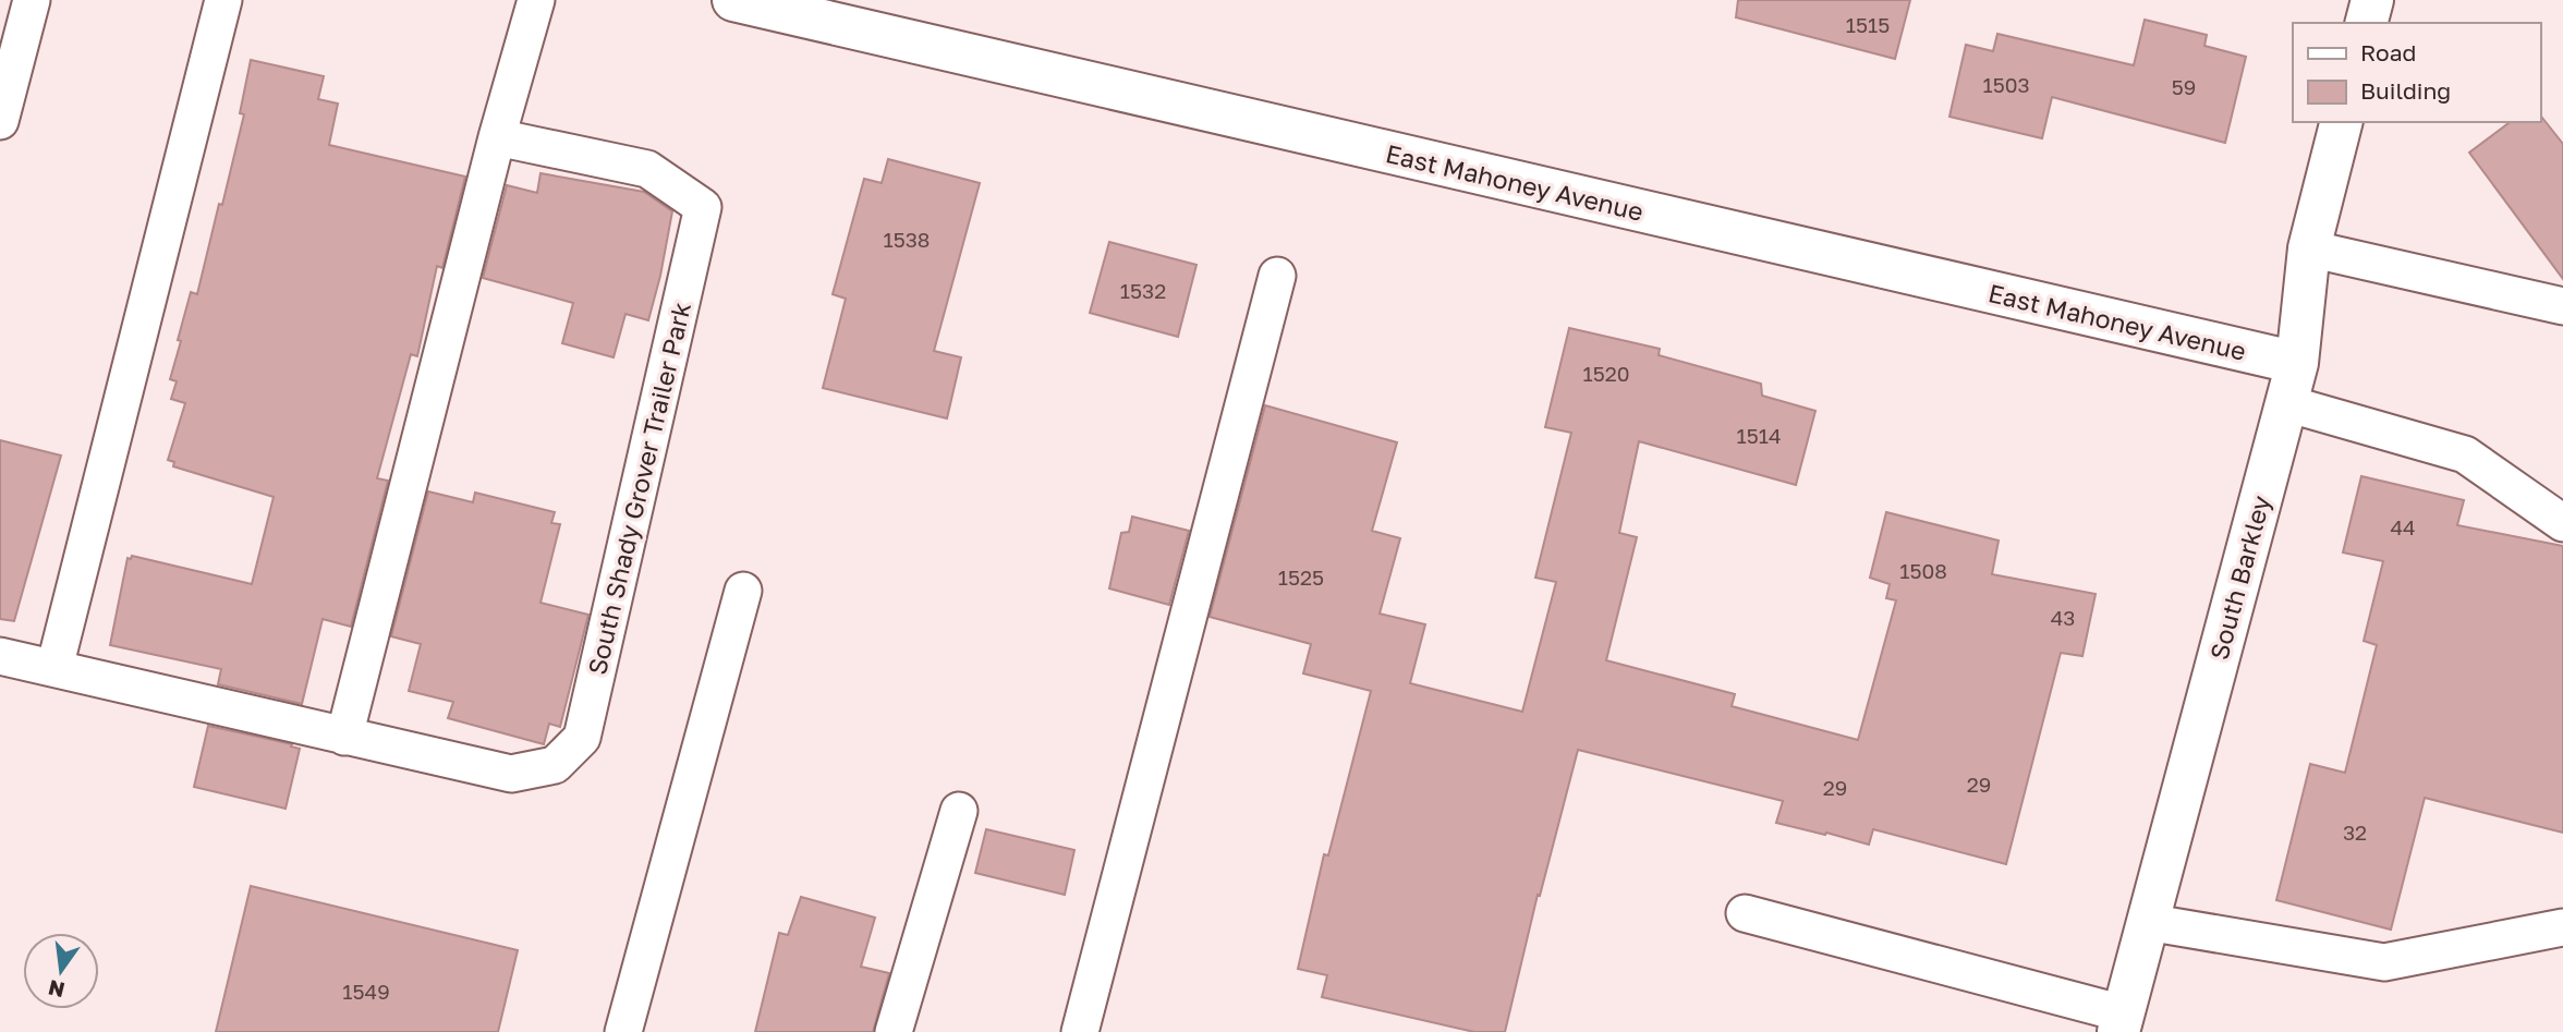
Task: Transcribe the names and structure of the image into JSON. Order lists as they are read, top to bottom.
{
  "streets": {
    "street": ["East Mahoney Avenue", "South Barkley"],
    "lane": ["South Shady Grover Trailer Park"]
  },
  "crossings": [
    ["East Mahoney Avenue", "South Barkley"]
  ],
  "house_numbers": [
    "1515",
    "1503",
    "59",
    "1538",
    "1532",
    "1520",
    "1514",
    "44",
    "1508",
    "1525",
    "43",
    "29",
    "29",
    "32",
    "1549"
  ],
  "legend": ["Road", "Building"],
  "north": "bottom"
}
